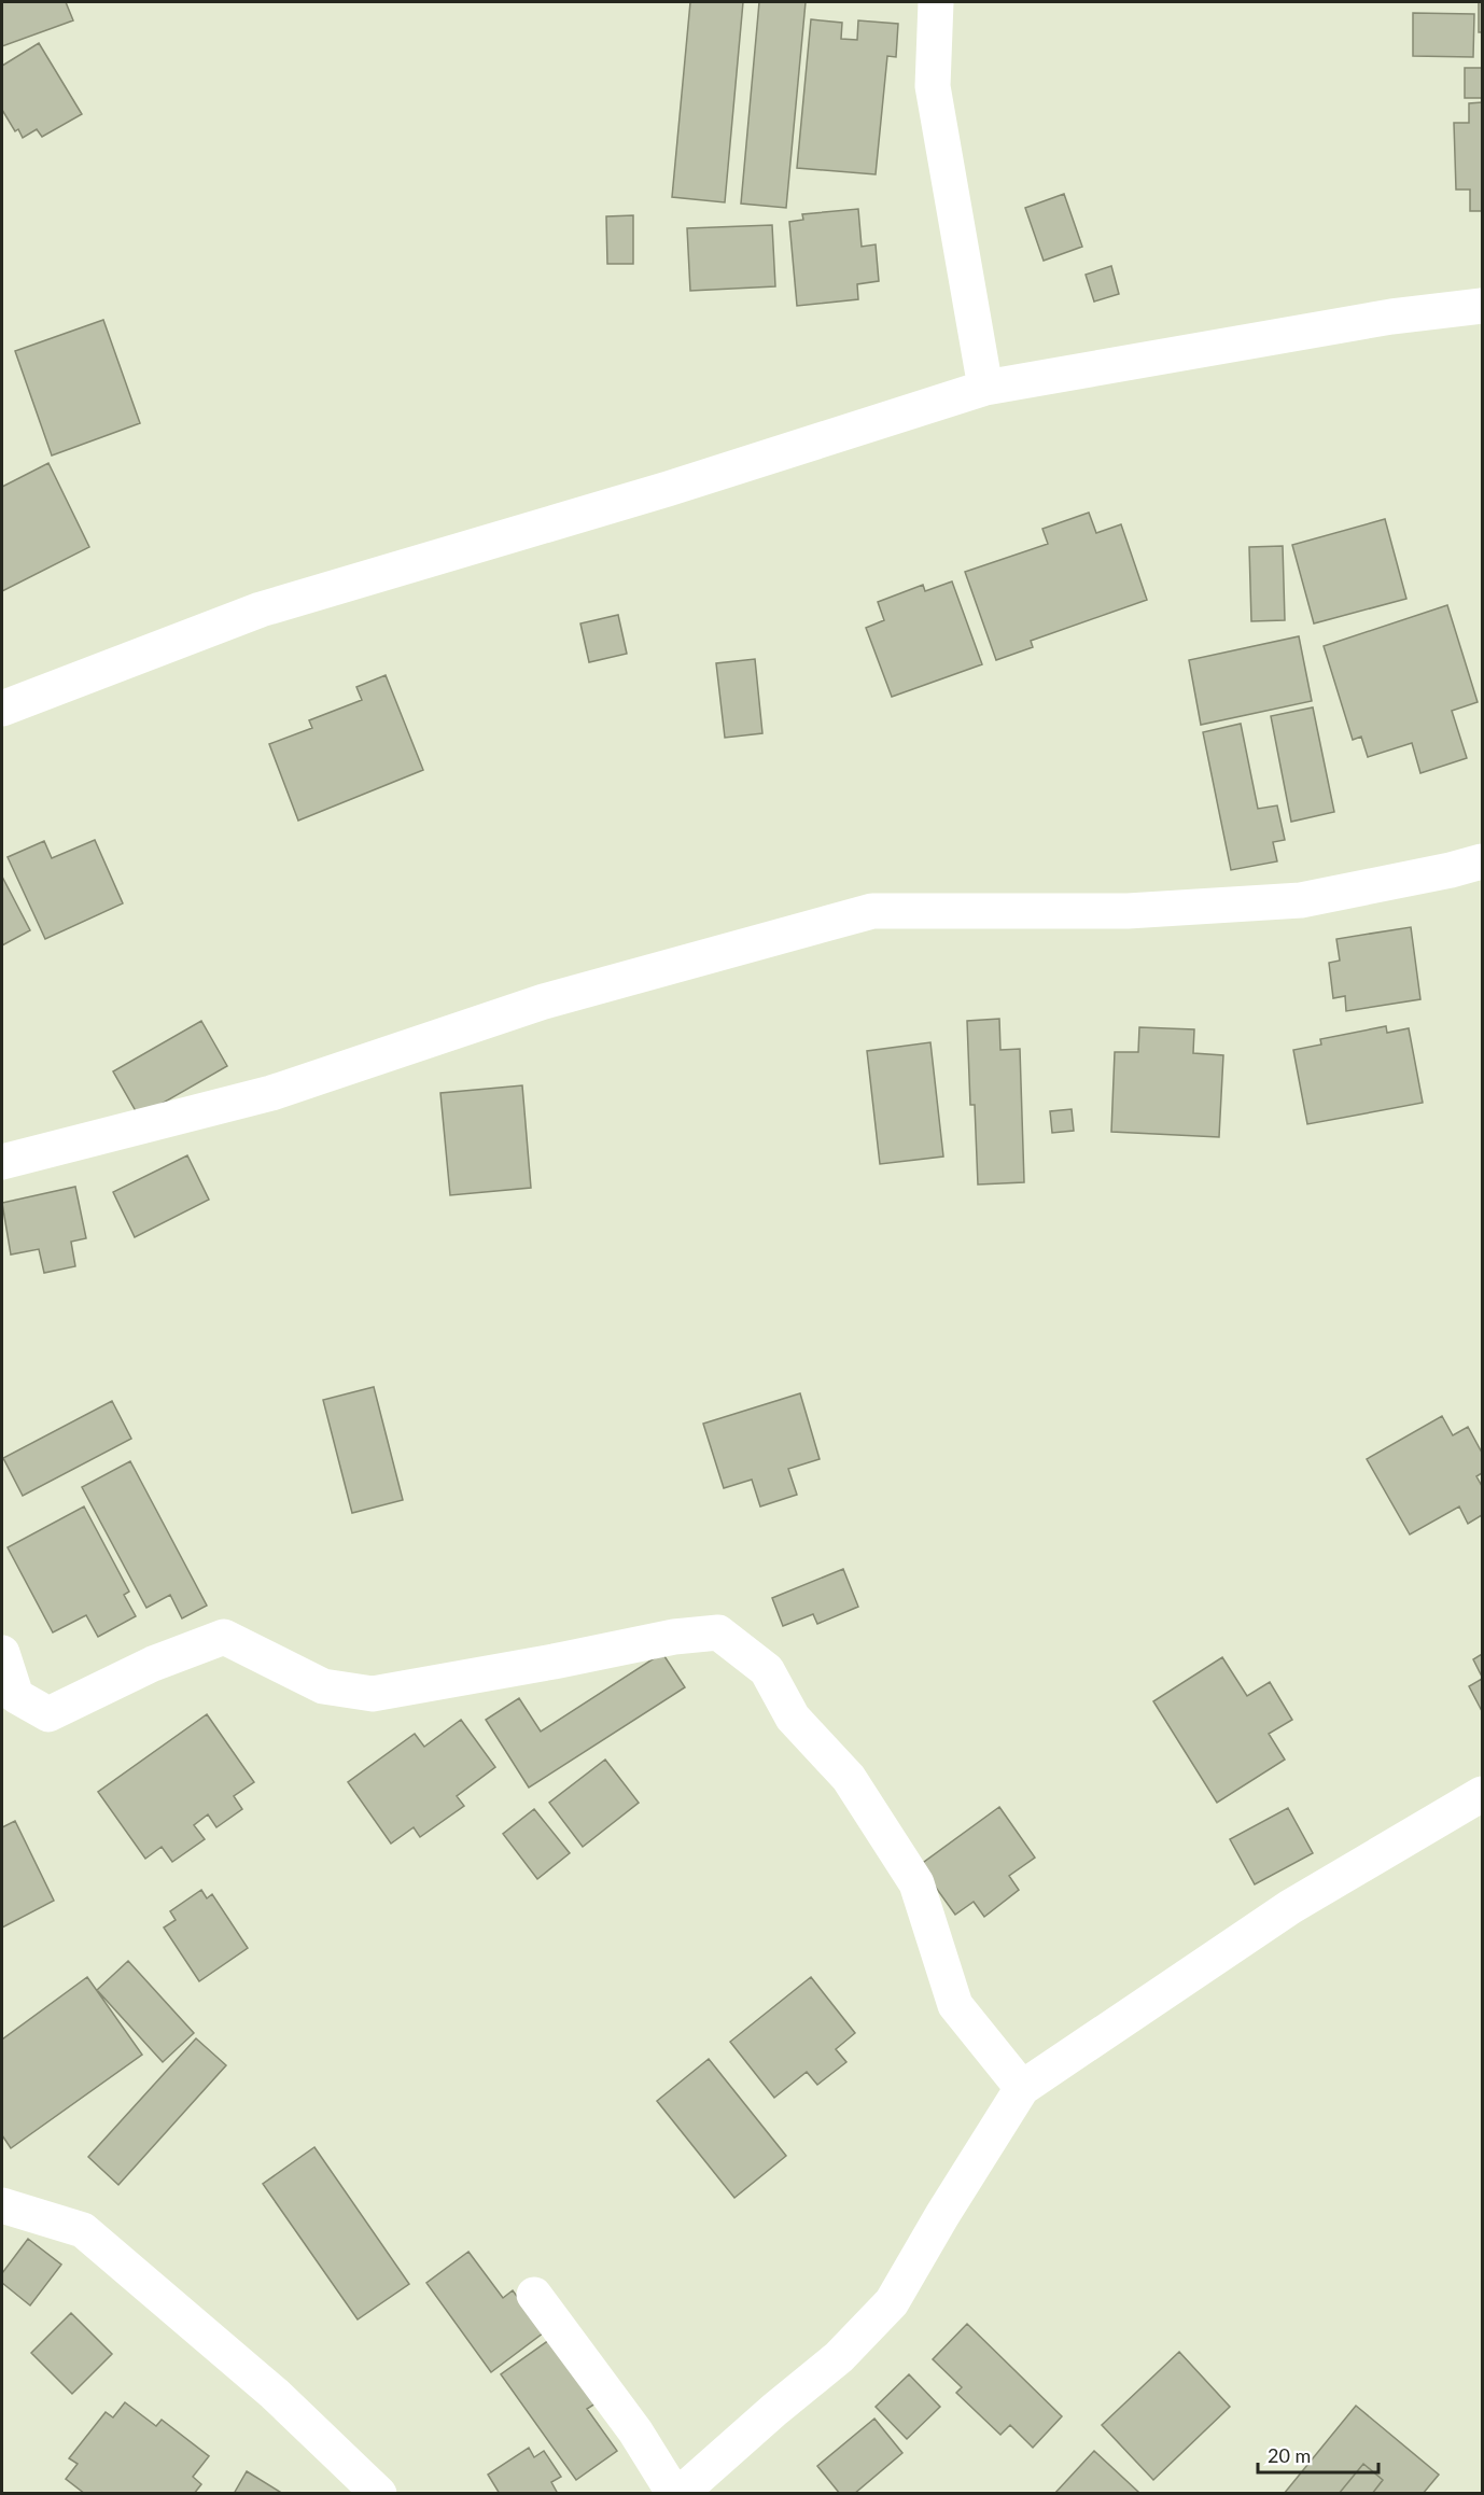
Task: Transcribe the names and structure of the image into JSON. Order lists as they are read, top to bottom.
{
  "scale_bar": "20 m"
}
